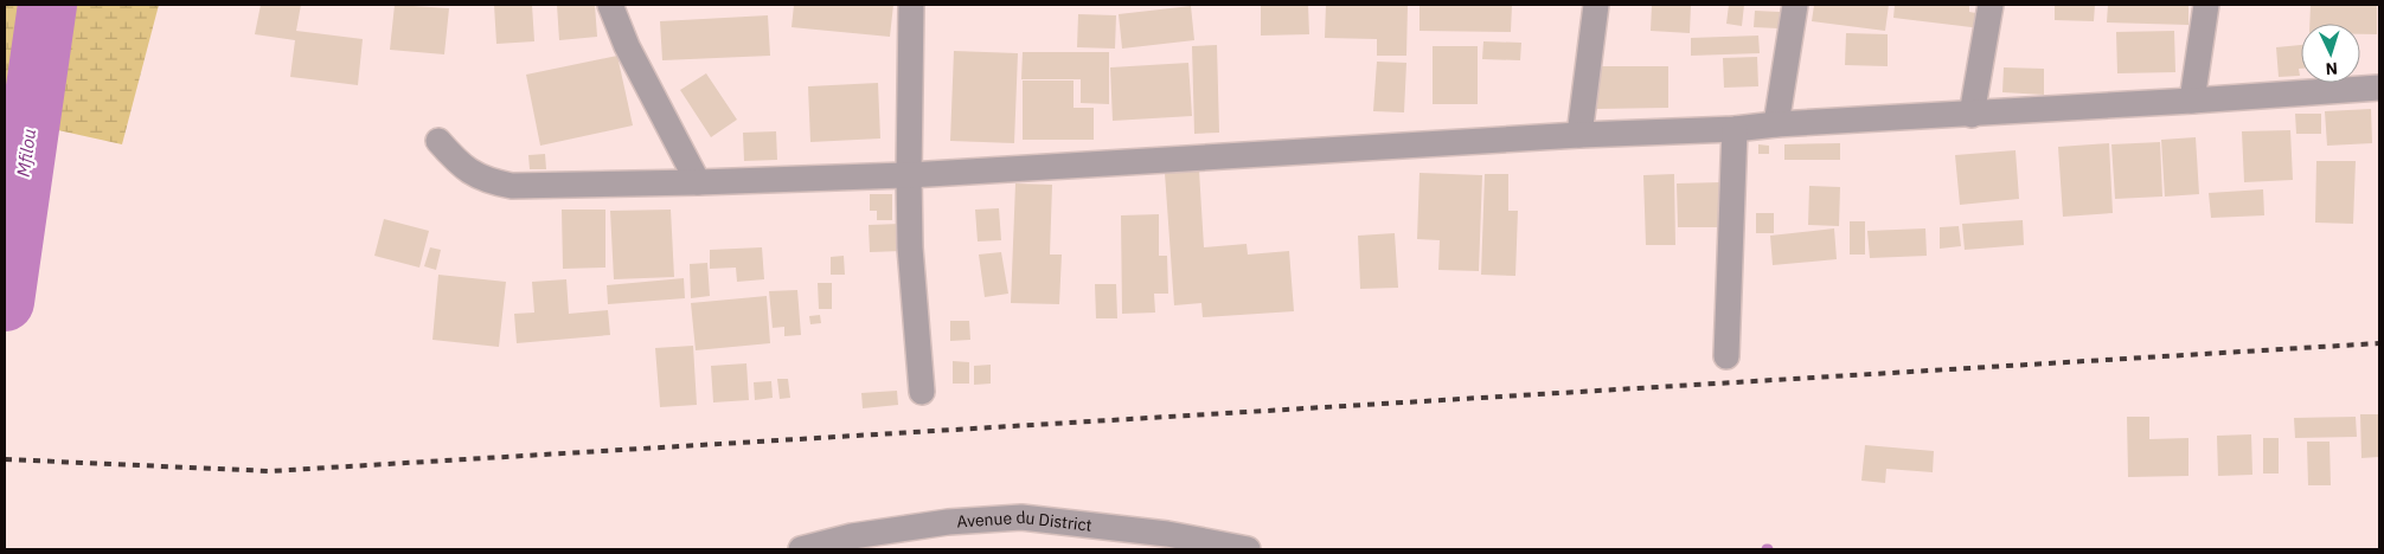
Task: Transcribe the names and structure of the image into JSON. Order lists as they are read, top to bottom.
{
  "streets": {
    "street": ["Avenue du District"]
  },
  "water": ["Mfilou"],
  "north": "bottom"
}
